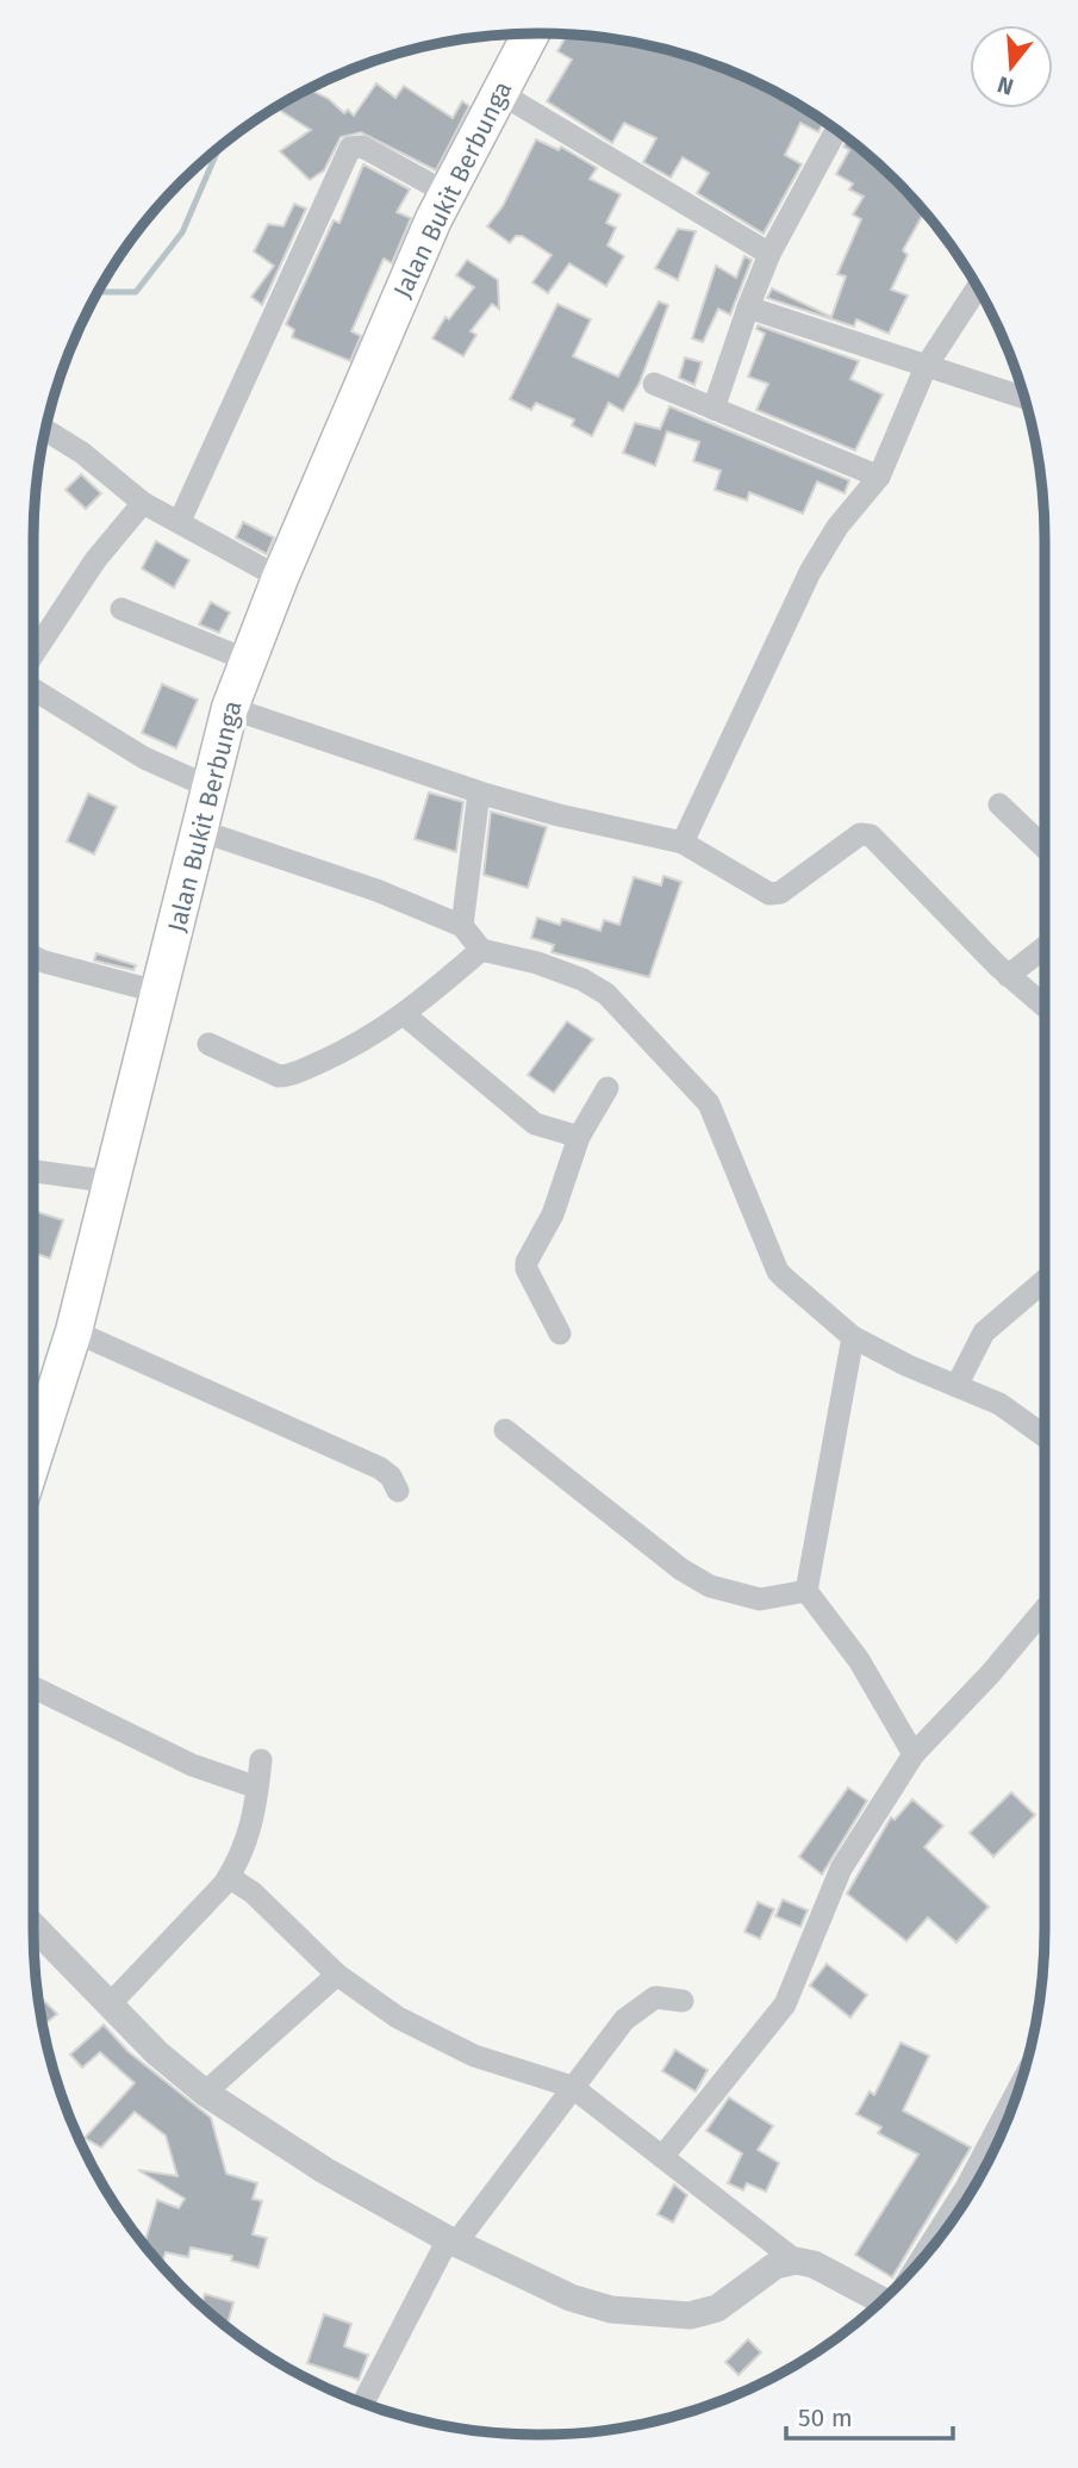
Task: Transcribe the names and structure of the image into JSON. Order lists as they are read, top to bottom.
{
  "streets": {
    "main road": ["Jalan Bukit Berbunga"]
  },
  "scale_bar": "50 m",
  "north": "bottom"
}
